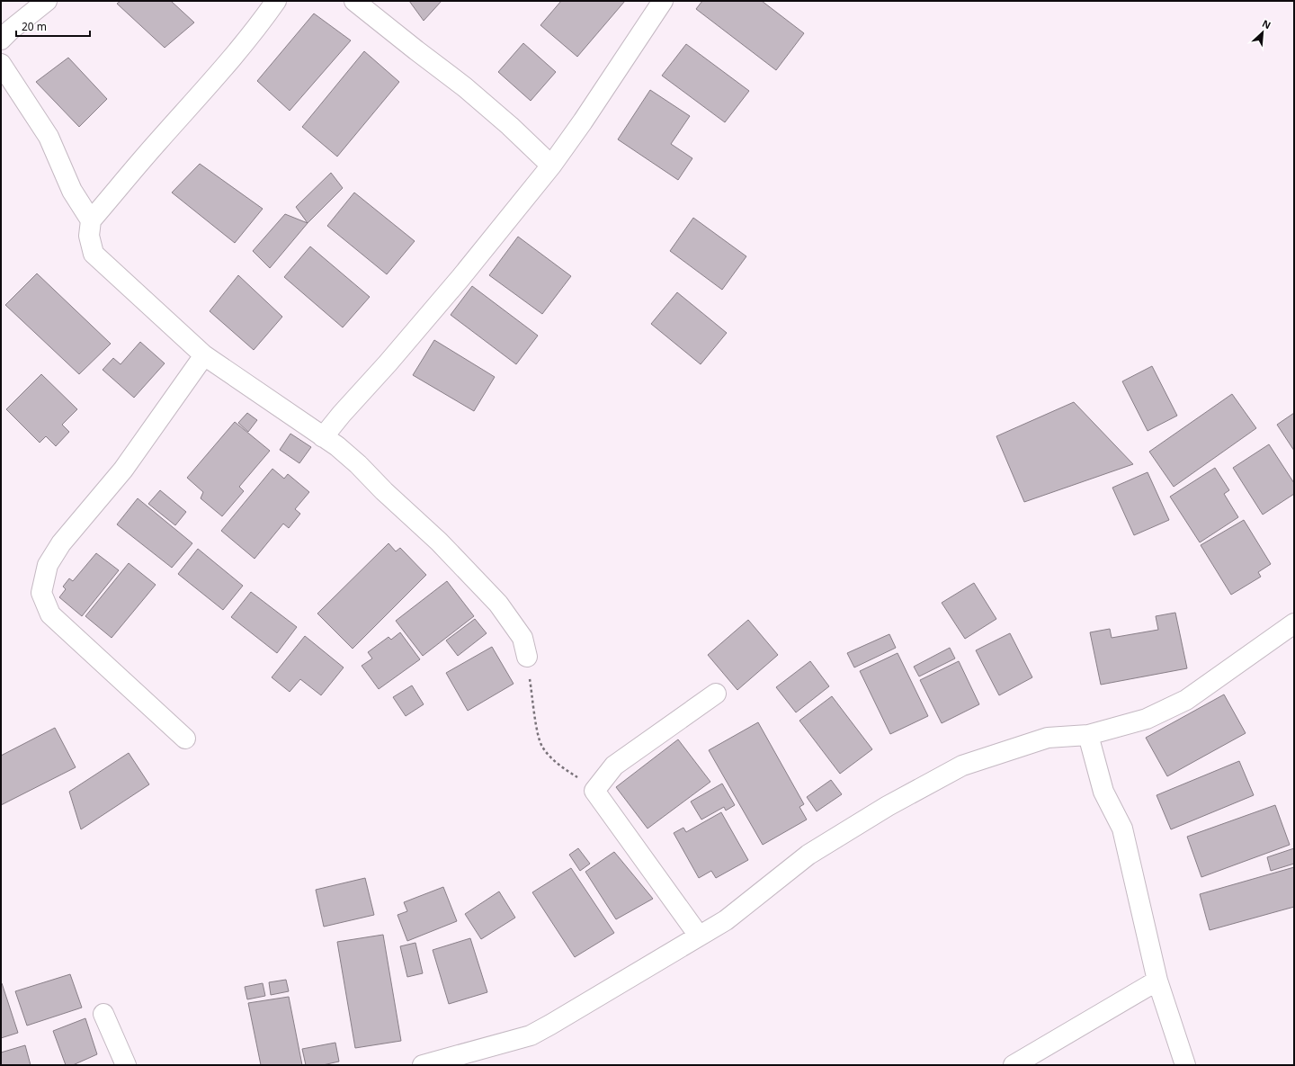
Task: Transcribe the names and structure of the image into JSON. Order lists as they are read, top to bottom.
{
  "scale_bar": "20 m",
  "north": "top right"
}
